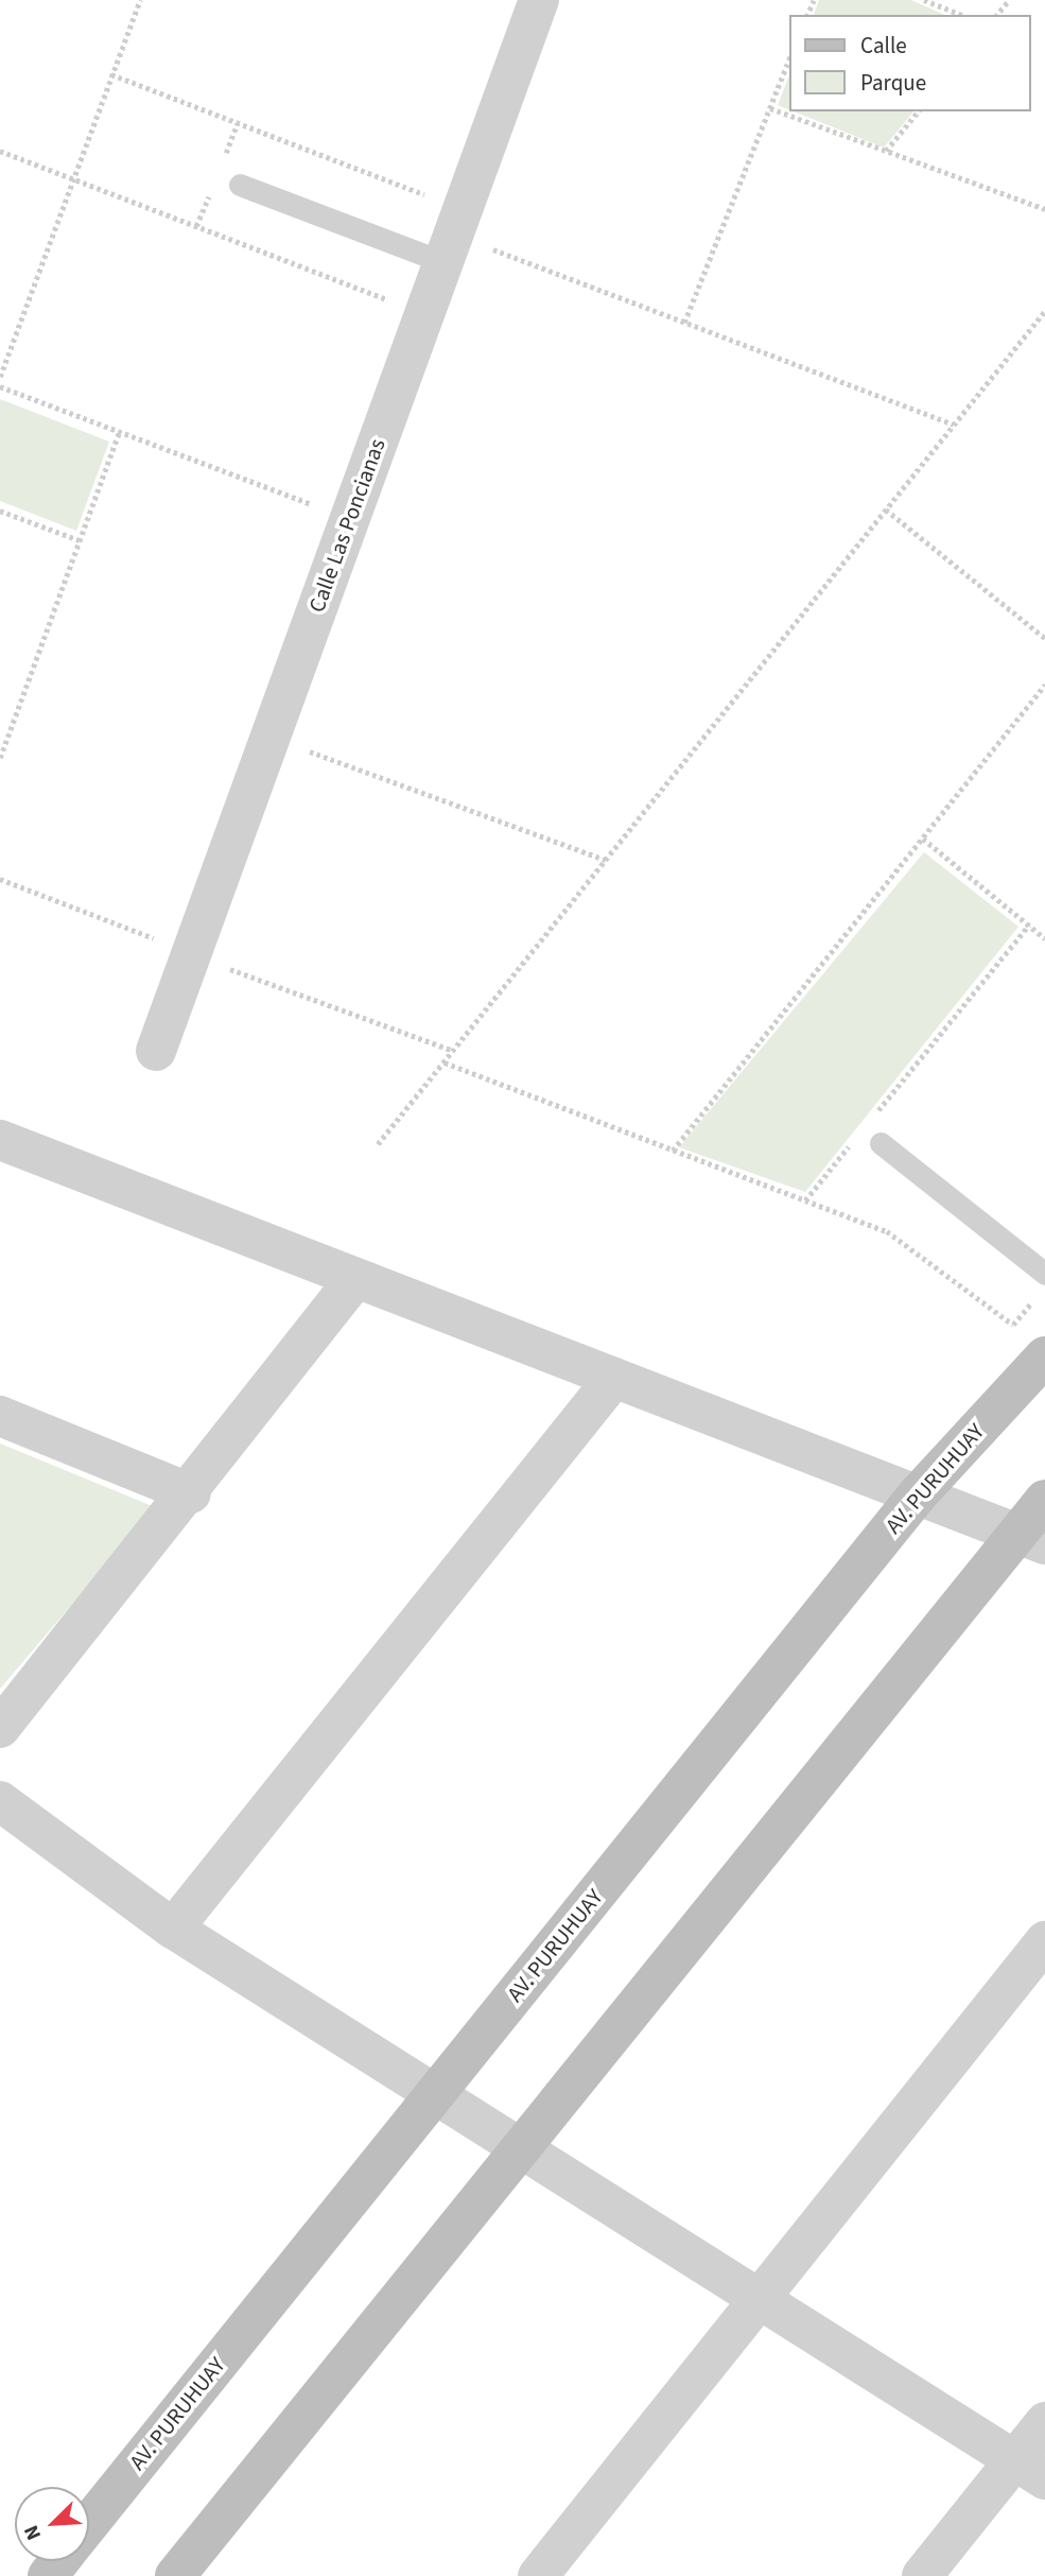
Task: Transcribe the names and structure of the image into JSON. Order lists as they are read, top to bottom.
{
  "streets": {
    "main road": ["AV. PURUHUAY"],
    "street": ["Calle Las Poncianas"]
  },
  "legend": ["Calle", "Parque"],
  "north": "bottom left"
}
